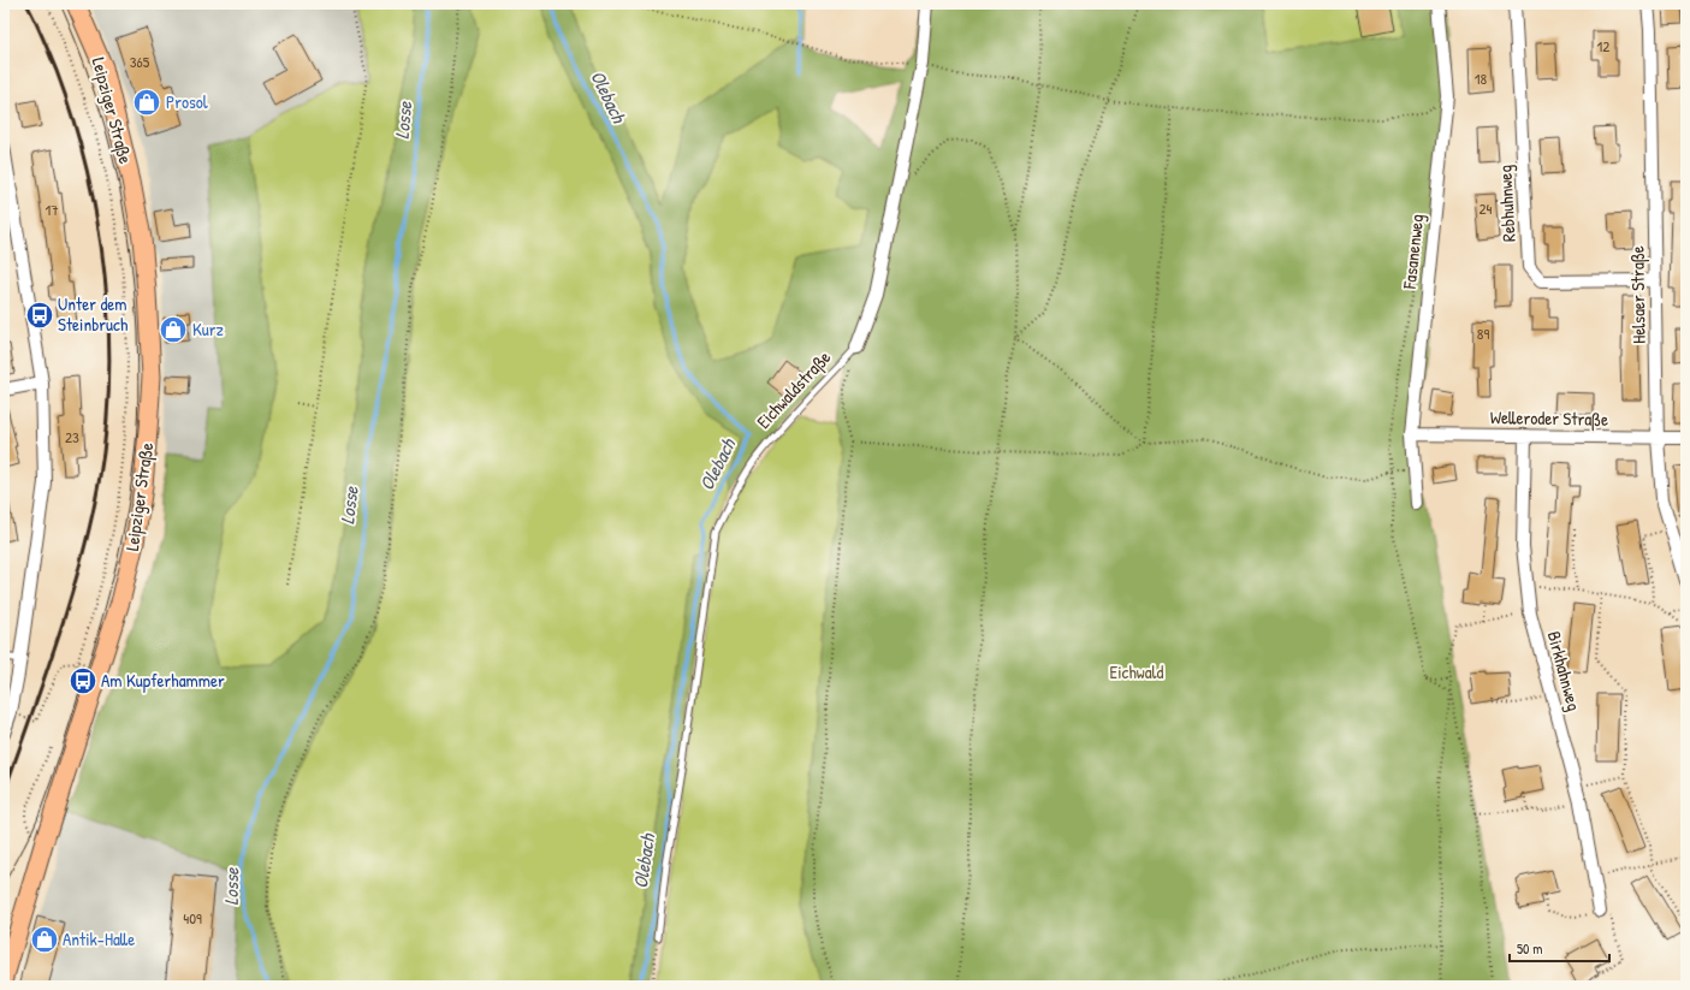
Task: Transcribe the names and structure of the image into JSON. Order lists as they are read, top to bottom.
{
  "streets": {
    "main road": ["Leipziger Straße"],
    "street": [
      "Rebhuhnweg",
      "Fasanenweg",
      "Helsaer Straße",
      "Eichwaldstraße",
      "Welleroder Straße",
      "Birkhahnweg"
    ]
  },
  "crossings": [
    ["Rebhuhnweg", "Helsaer Straße"],
    ["Fasanenweg", "Welleroder Straße"],
    ["Helsaer Straße", "Welleroder Straße"],
    ["Welleroder Straße", "Birkhahnweg"]
  ],
  "water": ["Olebach", "Losse"],
  "parks": ["Eichwald"],
  "places": {
    "shop": ["Prosol", "Kurz", "Antik-Halle"],
    "bus stop": ["Unter dem Steinbruch", "Am Kupferhammer"]
  },
  "house_numbers": [
    "12",
    "365",
    "18",
    "24",
    "17",
    "89",
    "23",
    "409"
  ],
  "scale_bar": "50 m"
}
